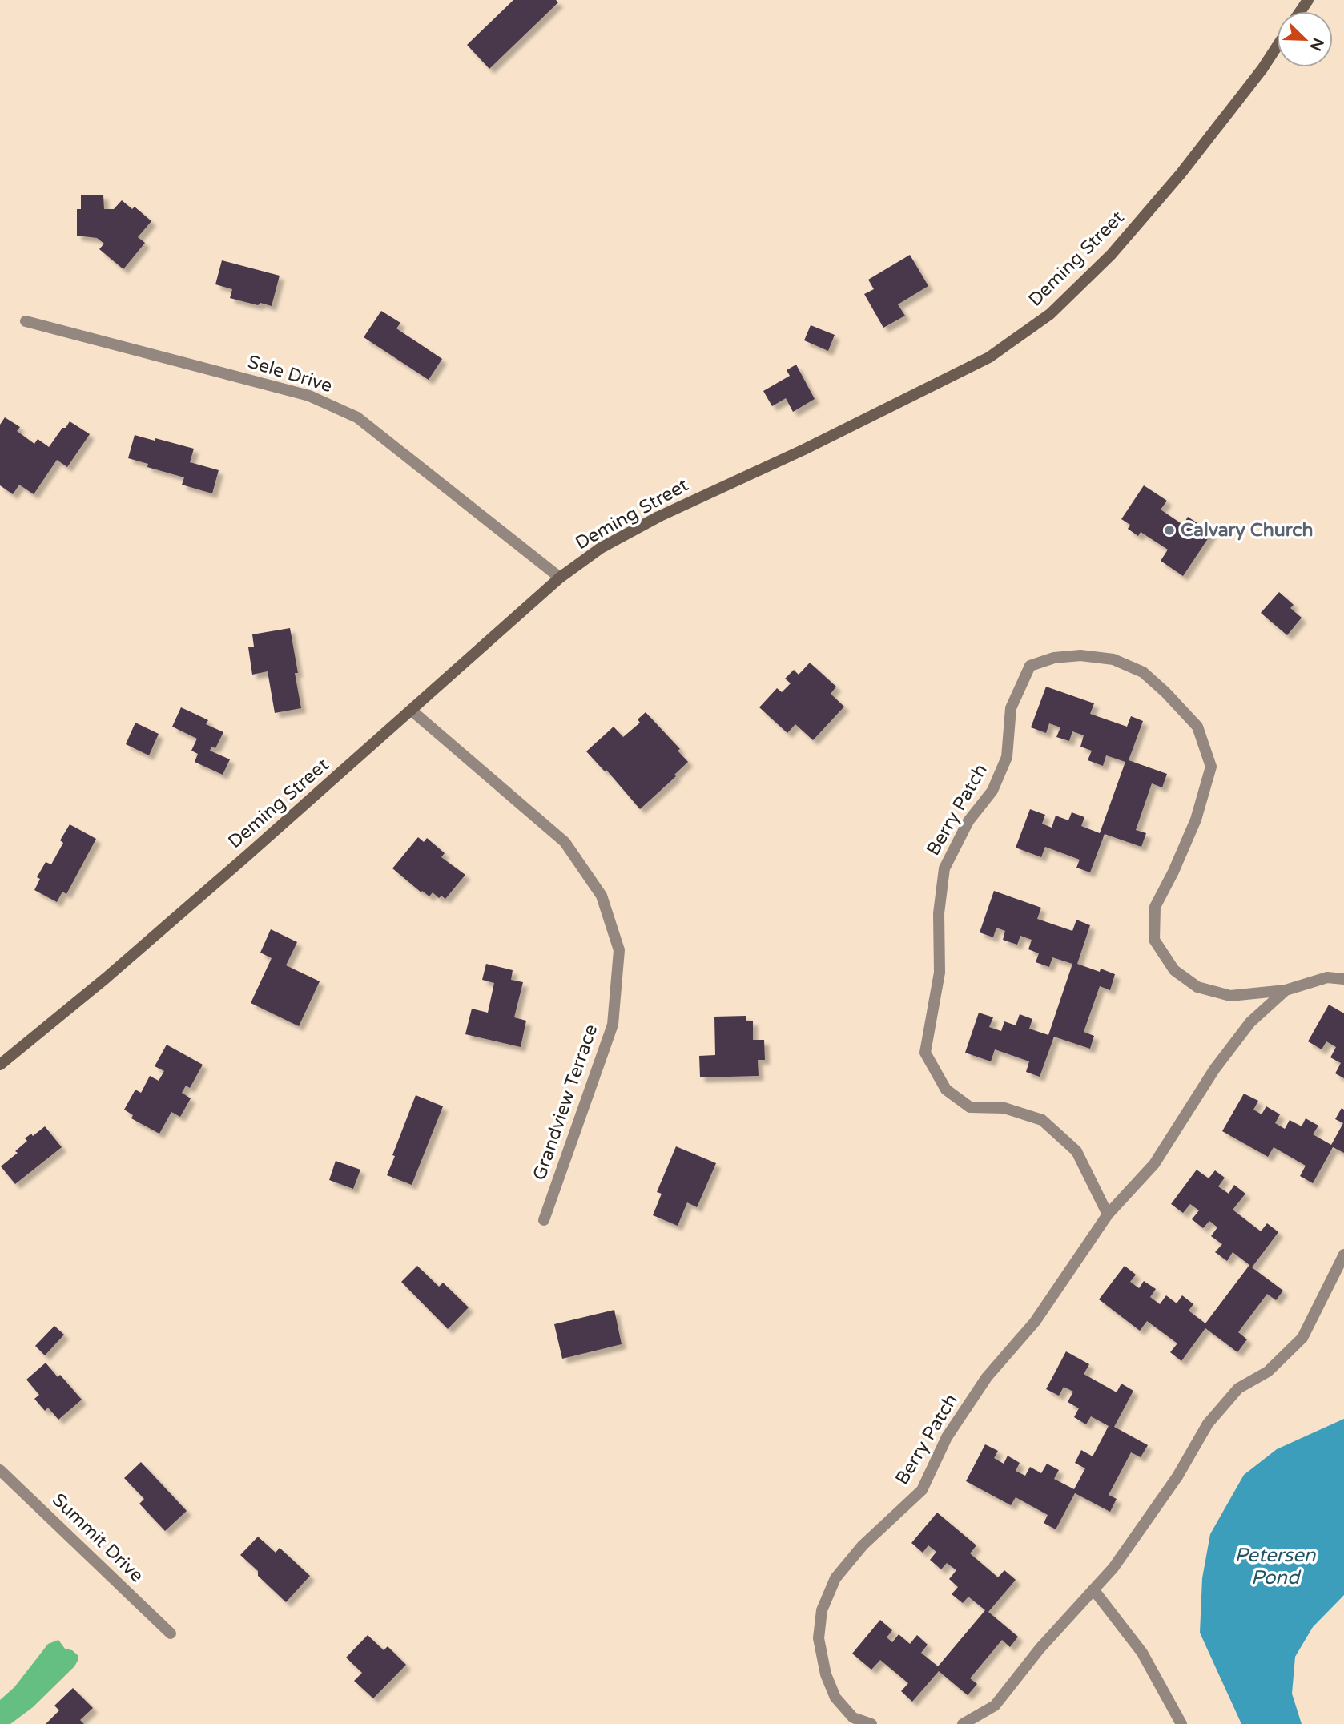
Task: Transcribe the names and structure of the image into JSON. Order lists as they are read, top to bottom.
{
  "streets": {
    "street": [
      "Deming Street",
      "Sele Drive",
      "Berry Patch",
      "Grandview Terrace",
      "Summit Drive"
    ]
  },
  "crossings": [
    ["Deming Street", "Sele Drive"],
    ["Deming Street", "Grandview Terrace"]
  ],
  "water": ["Petersen Pond"],
  "places": ["Calvary Church"],
  "north": "bottom right"
}
